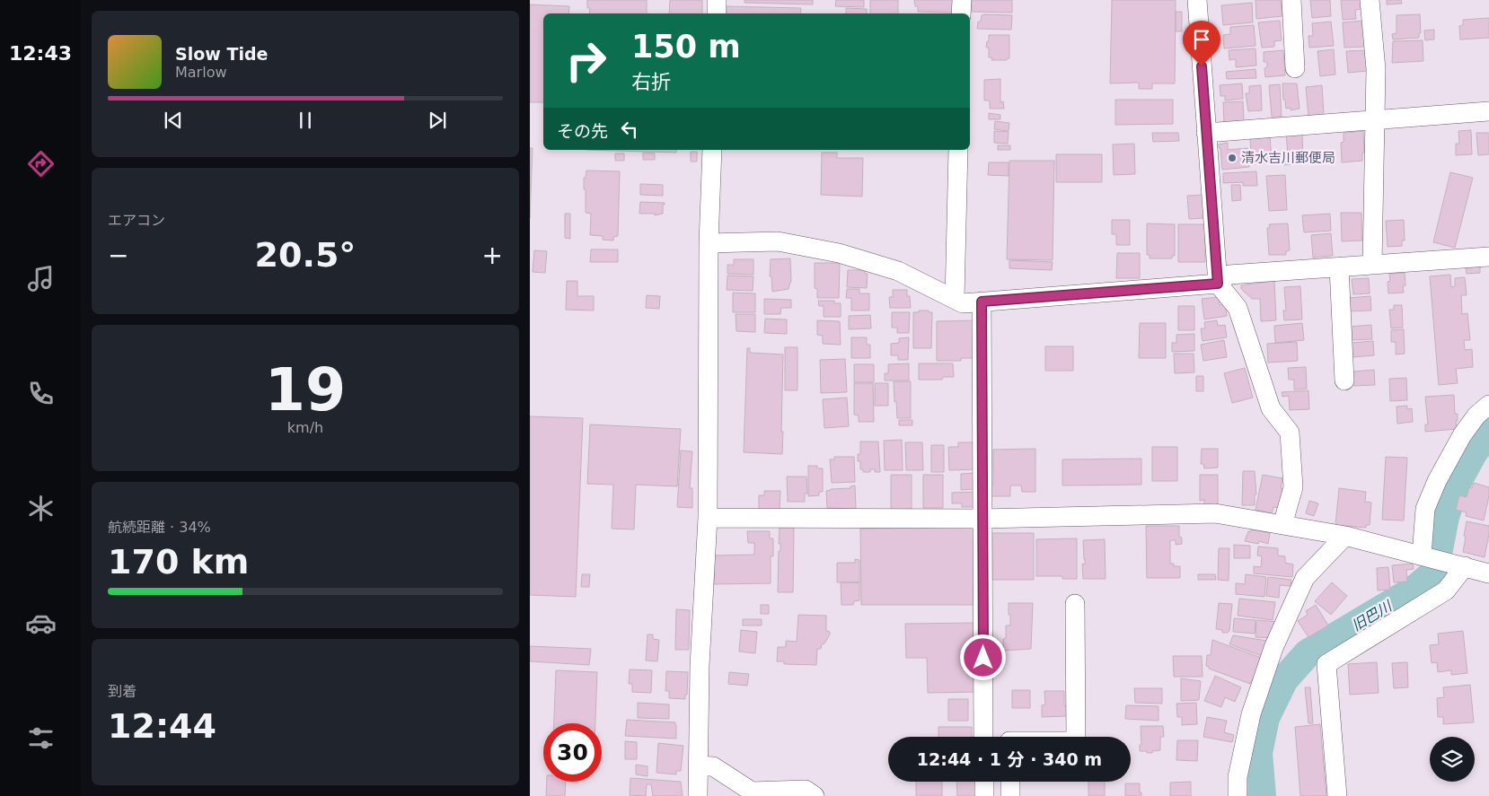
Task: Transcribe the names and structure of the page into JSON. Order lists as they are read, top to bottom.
{
  "water": ["旧巴川"],
  "places": ["清水吉川郵便局"],
  "page": {
    "tabs": "12:43",
    "turn": ["150 m", "右折"],
    "song": ["Slow Tide", "Marlow"],
    "then": "その先",
    "tile": [
      "エアコン",
      ["19", "km/h"],
      ["航続距離 · 34%", "170 km"],
      ["到着", "12:44"]
    ],
    "heat": ["−", "20.5°", "+"],
    "limit": "30",
    "trip": "12:44 · 1 分 · 340 m"
  }
}
